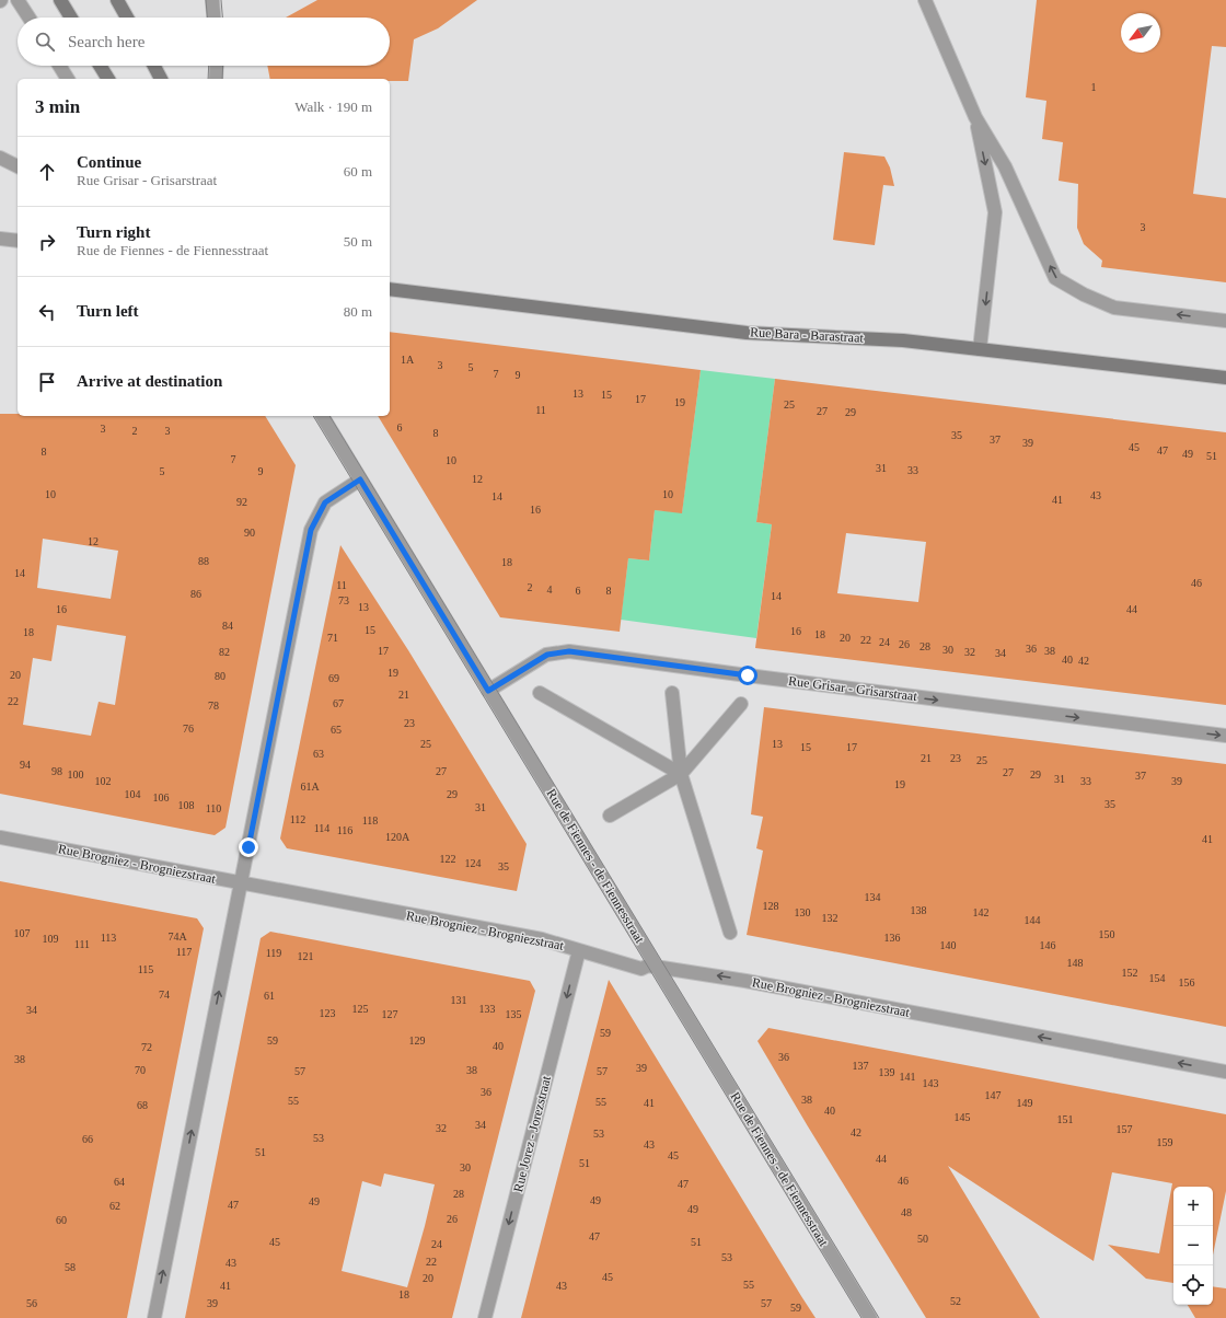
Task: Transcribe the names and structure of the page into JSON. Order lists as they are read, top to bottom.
{
  "streets": {
    "main road": ["Rue Bara - Barastraat"],
    "street": [
      "Rue Grisar - Grisarstraat",
      "Rue Brogniez - Brogniezstraat",
      "Rue de Fiennes - de Fiennesstraat",
      "Rue Jorez - Jorezstraat"
    ]
  },
  "crossings": [
    ["Rue Grisar - Grisarstraat", "Rue de Fiennes - de Fiennesstraat"],
    ["Rue Brogniez - Brogniezstraat", "Rue de Fiennes - de Fiennesstraat"],
    ["Rue Brogniez - Brogniezstraat", "Rue Jorez - Jorezstraat"]
  ],
  "one_way": ["Rue Grisar - Grisarstraat", "Rue Brogniez - Brogniezstraat", "Rue Jorez - Jorezstraat"],
  "house_numbers": [
    "1",
    "3",
    "1A",
    "3",
    "5",
    "7",
    "9",
    "13",
    "15",
    "17",
    "19",
    "25",
    "11",
    "27",
    "29",
    "6",
    "3",
    "2",
    "3",
    "8",
    "35",
    "37",
    "39",
    "45",
    "47",
    "8",
    "49",
    "51",
    "7",
    "10",
    "31",
    "33",
    "5",
    "9",
    "12",
    "10",
    "10",
    "43",
    "14",
    "41",
    "92",
    "16",
    "90",
    "12",
    "88",
    "18",
    "14",
    "46",
    "11",
    "2",
    "4",
    "6",
    "8",
    "86",
    "14",
    "73",
    "13",
    "16",
    "44",
    "84",
    "15",
    "16",
    "18",
    "18",
    "71",
    "20",
    "22",
    "24",
    "26",
    "28",
    "36",
    "30",
    "17",
    "38",
    "82",
    "32",
    "34",
    "40",
    "42",
    "19",
    "20",
    "80",
    "69",
    "21",
    "22",
    "67",
    "78",
    "23",
    "76",
    "65",
    "25",
    "13",
    "15",
    "17",
    "63",
    "21",
    "23",
    "25",
    "94",
    "98",
    "27",
    "27",
    "100",
    "29",
    "37",
    "31",
    "102",
    "33",
    "39",
    "19",
    "61A",
    "104",
    "29",
    "106",
    "35",
    "108",
    "31",
    "110",
    "112",
    "118",
    "114",
    "116",
    "120A",
    "41",
    "122",
    "124",
    "35",
    "134",
    "128",
    "138",
    "130",
    "142",
    "132",
    "144",
    "107",
    "150",
    "74A",
    "113",
    "136",
    "109",
    "111",
    "140",
    "146",
    "117",
    "119",
    "121",
    "148",
    "115",
    "152",
    "154",
    "156",
    "74",
    "61",
    "131",
    "125",
    "133",
    "34",
    "123",
    "127",
    "135",
    "59",
    "59",
    "129",
    "40",
    "72",
    "36",
    "38",
    "137",
    "39",
    "70",
    "38",
    "57",
    "57",
    "139",
    "141",
    "143",
    "36",
    "147",
    "38",
    "55",
    "55",
    "41",
    "149",
    "68",
    "40",
    "145",
    "151",
    "34",
    "32",
    "157",
    "42",
    "53",
    "53",
    "66",
    "159",
    "43",
    "51",
    "45",
    "44",
    "51",
    "30",
    "46",
    "64",
    "47",
    "28",
    "49",
    "49",
    "47",
    "62",
    "49",
    "48",
    "26",
    "60",
    "47",
    "50",
    "45",
    "51",
    "24",
    "53",
    "22",
    "43",
    "58",
    "45",
    "20",
    "55",
    "41",
    "43",
    "18",
    "52",
    "56",
    "39",
    "57",
    "59"
  ],
  "north": "bottom left",
  "page": {
    "search": "Search here",
    "heading": ["3 min", "Walk · 190 m"],
    "list": [
      ["Continue", "Rue Grisar - Grisarstraat", "60 m"],
      ["Turn right", "Rue de Fiennes - de Fiennesstraat", "50 m"],
      ["Turn left", "80 m"],
      "Arrive at destination"
    ],
    "map_buttons": ["+", "−"]
  }
}
